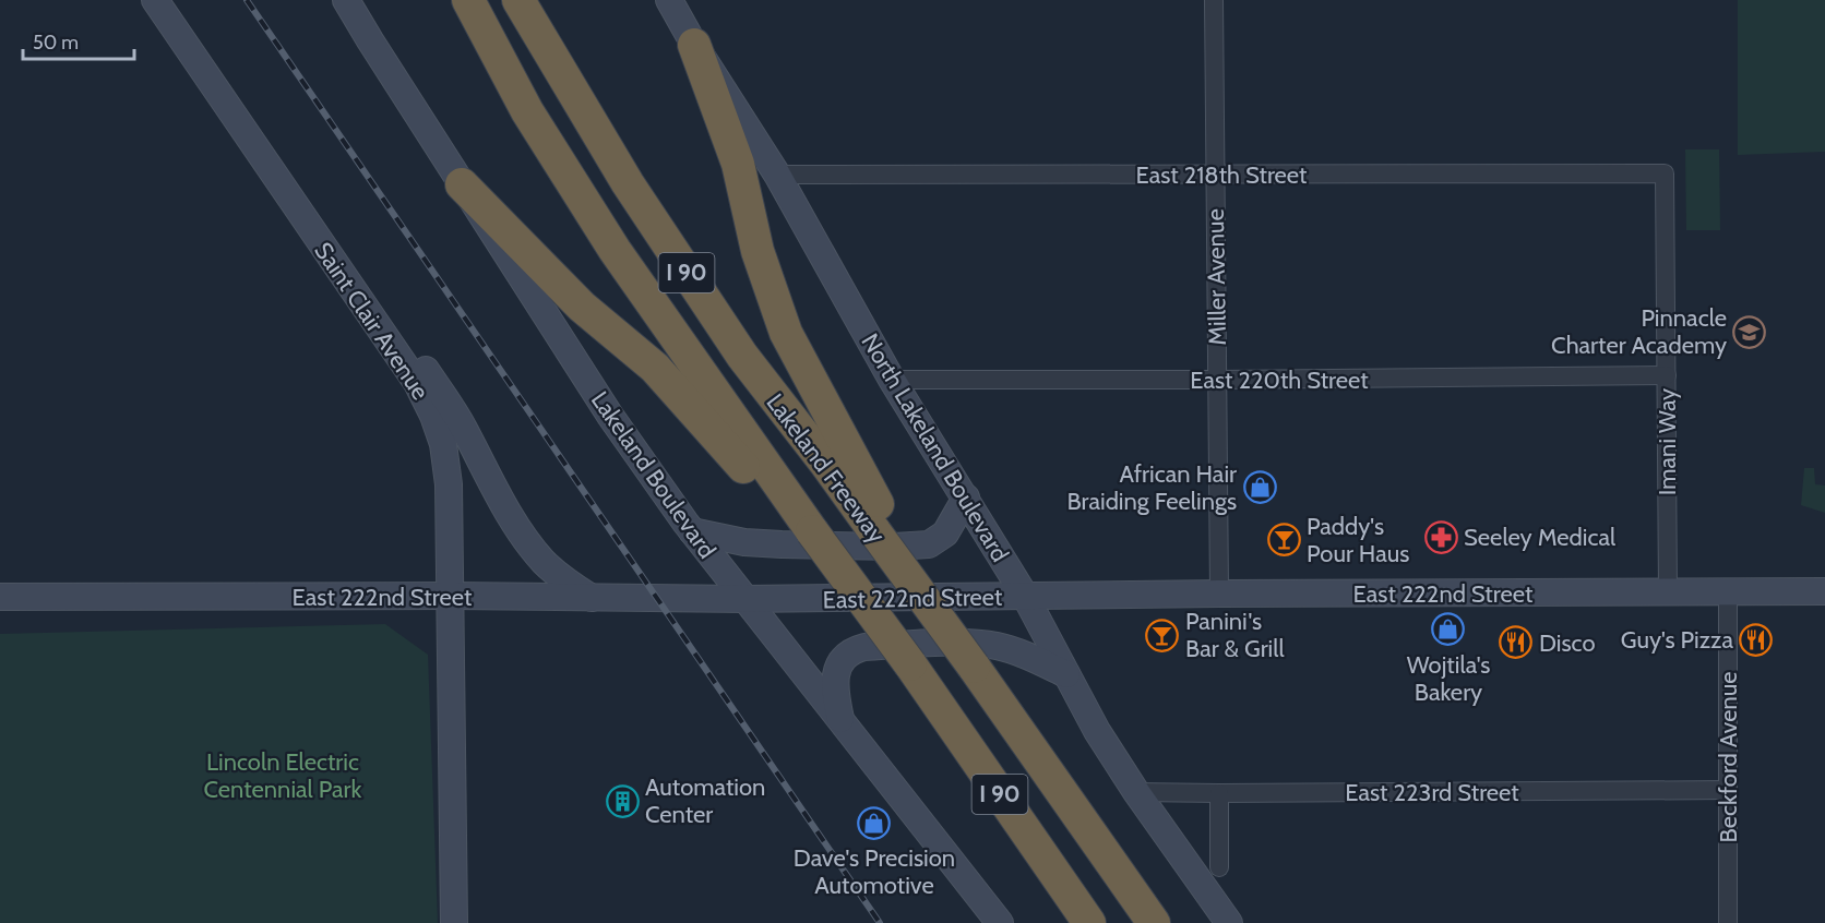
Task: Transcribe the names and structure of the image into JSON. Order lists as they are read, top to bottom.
{
  "streets": {
    "highway": ["I 90", "Lakeland Freeway"],
    "street": [
      "East 218th Street",
      "Miller Avenue",
      "Saint Clair Avenue",
      "East 220th Street",
      "Imani Way",
      "North Lakeland Boulevard",
      "Lakeland Boulevard",
      "East 222nd Street",
      "Beckford Avenue",
      "East 223rd Street"
    ]
  },
  "crossings": [
    ["East 218th Street", "Miller Avenue"],
    ["East 218th Street", "Imani Way"],
    ["East 218th Street", "North Lakeland Boulevard"],
    ["I 90", "Lakeland Freeway"],
    ["Miller Avenue", "East 220th Street"],
    ["Miller Avenue", "East 222nd Street"],
    ["Saint Clair Avenue", "East 222nd Street"],
    ["East 220th Street", "Imani Way"],
    ["East 220th Street", "North Lakeland Boulevard"],
    ["Imani Way", "East 222nd Street"],
    ["North Lakeland Boulevard", "East 222nd Street"],
    ["North Lakeland Boulevard", "East 223rd Street"],
    ["Lakeland Boulevard", "East 222nd Street"],
    ["East 222nd Street", "Beckford Avenue"],
    ["Beckford Avenue", "East 223rd Street"]
  ],
  "parks": ["Lincoln Electric Centennial Park"],
  "places": {
    "school or university": ["Pinnacle Charter Academy"],
    "shop": ["African Hair Braiding Feelings", "Wojtila's Bakery", "Dave's Precision Automotive"],
    "pharmacy": ["Seeley Medical"],
    "bar": ["Paddy's Pour Haus", "Panini's Bar & Grill"],
    "restaurant": ["Guy's Pizza", "Disco"],
    "building": ["Automation Center"]
  },
  "scale_bar": "50 m"
}
